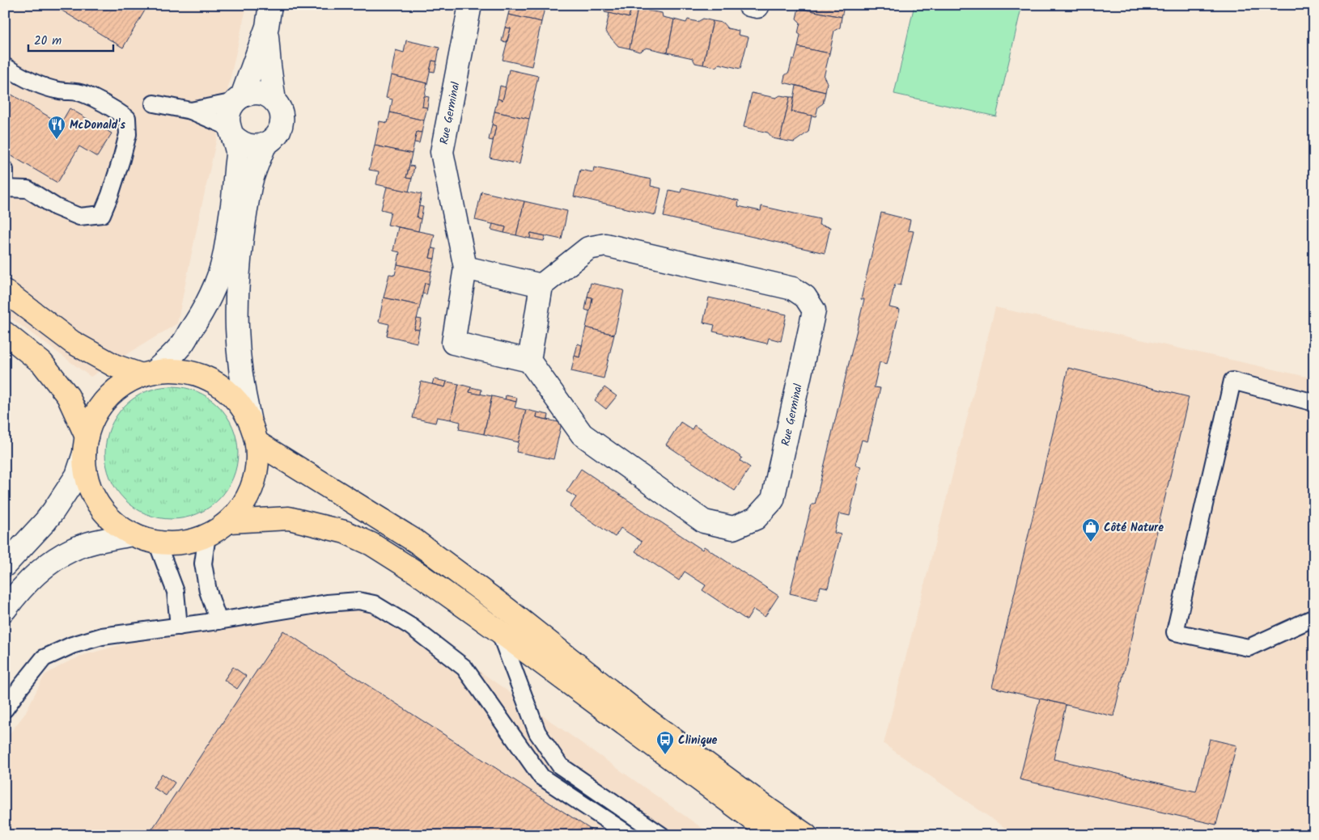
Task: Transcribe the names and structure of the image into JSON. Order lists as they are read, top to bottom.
{
  "streets": {
    "street": ["Rue Germinal"]
  },
  "places": {
    "restaurant": ["McDonald's"],
    "shop": ["Côté Nature"],
    "bus stop": ["Clinique"]
  },
  "scale_bar": "20 m"
}
